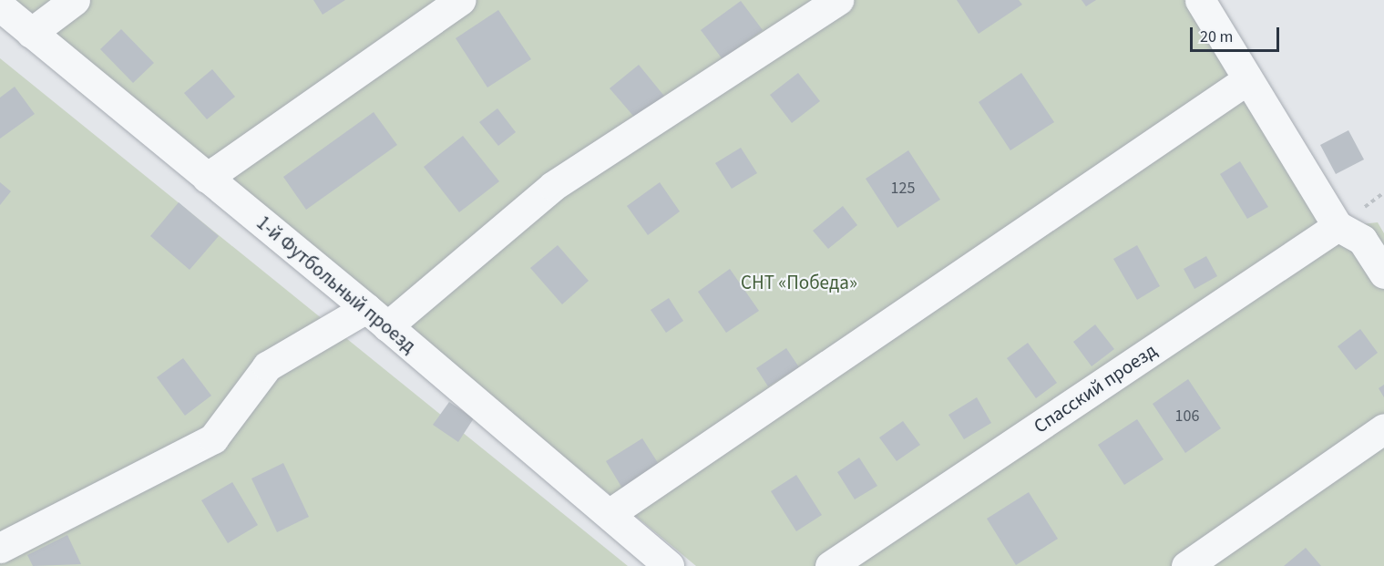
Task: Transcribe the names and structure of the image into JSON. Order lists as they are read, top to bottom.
{
  "streets": {
    "street": ["1-й Футбольный проезд", "Спасский проезд"]
  },
  "parks": ["СНТ «Победа»"],
  "house_numbers": ["125", "106"],
  "scale_bar": "20 m"
}
